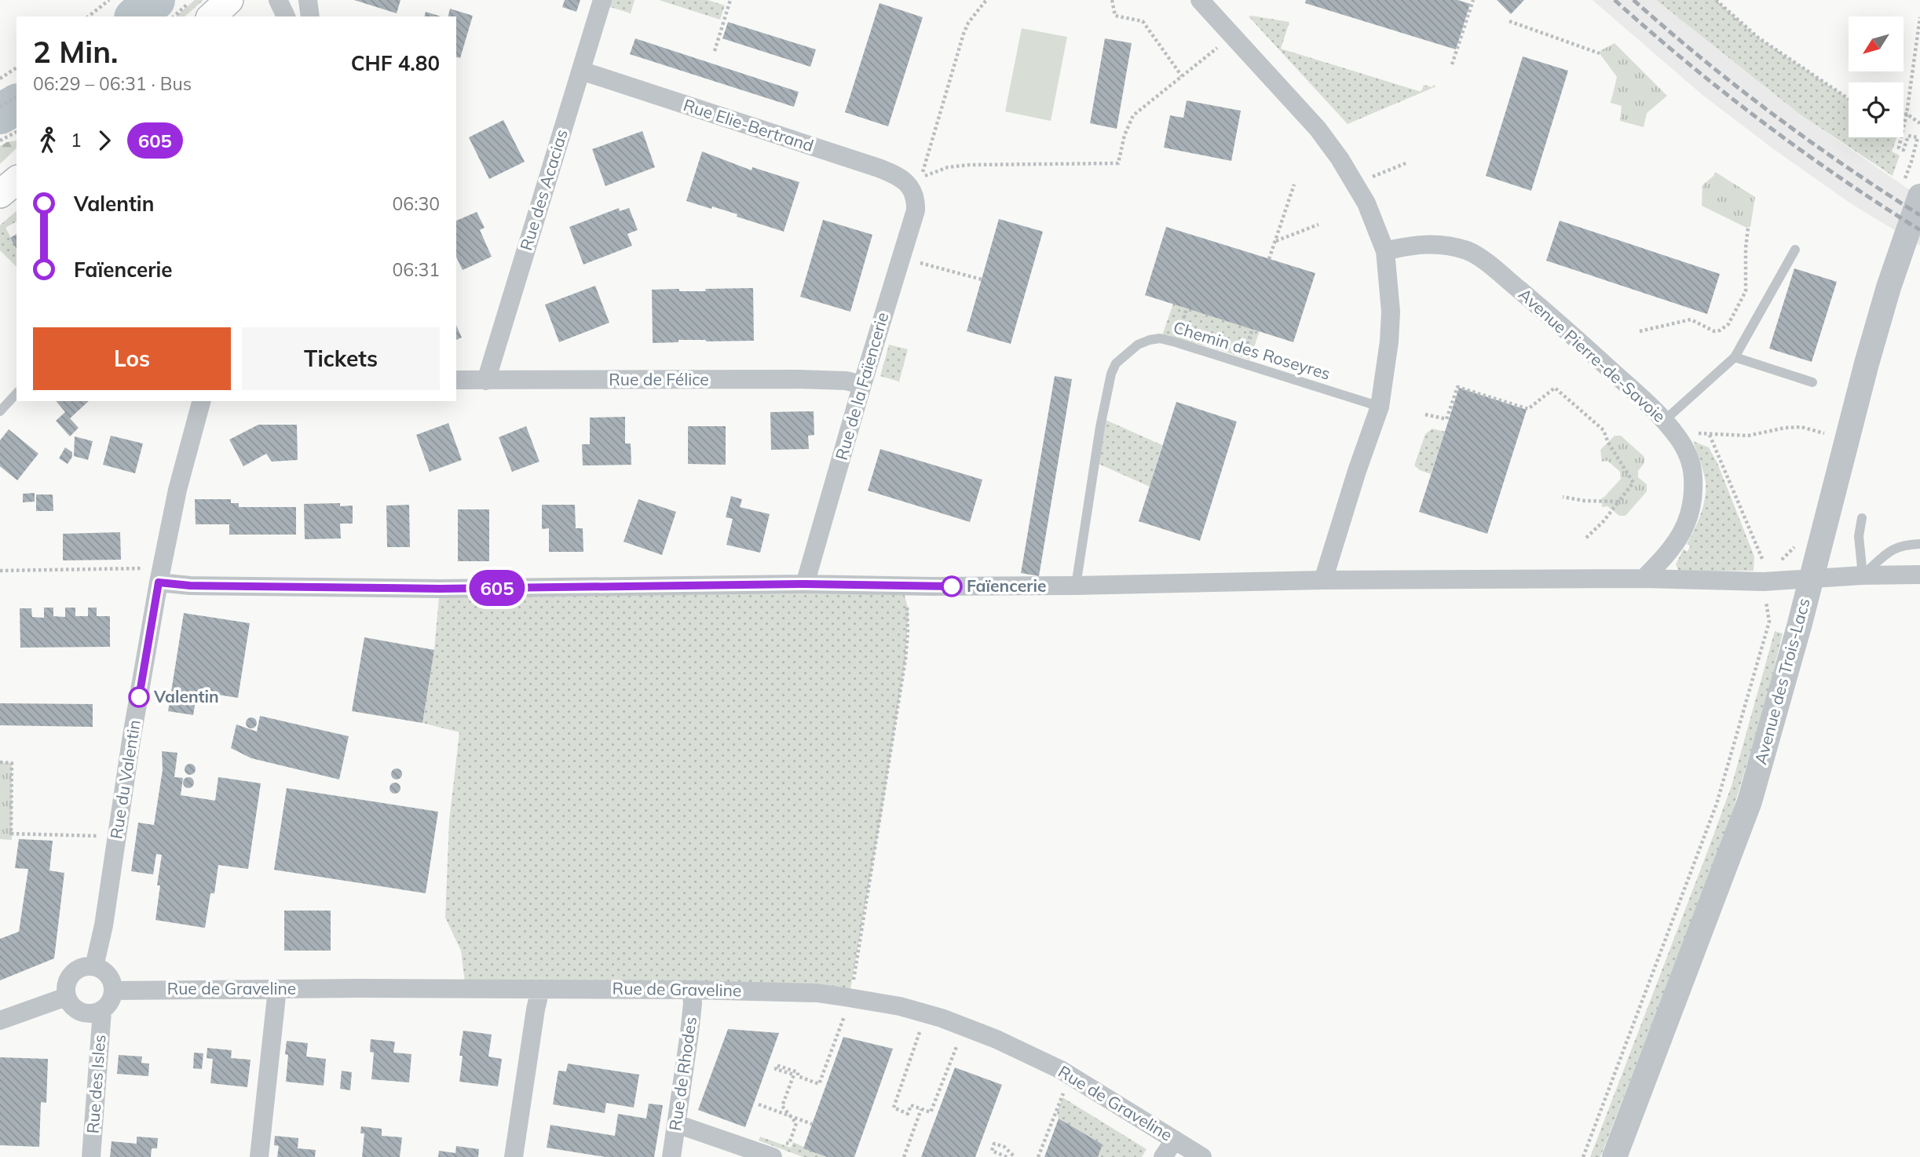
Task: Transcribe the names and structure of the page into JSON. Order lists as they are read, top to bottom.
{
  "streets": {
    "street": [
      "Rue Elie-Bertrand",
      "Rue des Acacias",
      "Avenue Pierre-de-Savoie",
      "Rue de Félice",
      "Rue de la Faïencerie",
      "Avenue des Trois-Lacs",
      "Rue du Valentin",
      "Rue de Graveline",
      "Rue de Rhodes",
      "Rue des Isles"
    ],
    "lane": ["Chemin des Roseyres"]
  },
  "crossings": [
    ["Rue Elie-Bertrand", "Rue des Acacias"],
    ["Rue Elie-Bertrand", "Rue de la Faïencerie"],
    ["Rue des Acacias", "Rue de Félice"],
    ["Rue de Félice", "Rue de la Faïencerie"],
    ["Rue du Valentin", "Rue de Graveline"],
    ["Rue du Valentin", "Rue des Isles"],
    ["Rue de Graveline", "Rue de Rhodes"],
    ["Rue de Graveline", "Rue des Isles"]
  ],
  "places": ["Faïencerie", "Valentin"],
  "lines": ["bus line 605"],
  "north": "bottom left",
  "page": {
    "on_map": "605",
    "heading": ["2 Min.", "06:29 – 06:31 · Bus", "CHF 4.80"],
    "legs": ["1", "605"],
    "list": [
      {
        "name": "Valentin",
        "value": "06:30"
      },
      {
        "name": "Faïencerie",
        "value": "06:31"
      }
    ],
    "buttons": ["Los", "Tickets"]
  }
}
